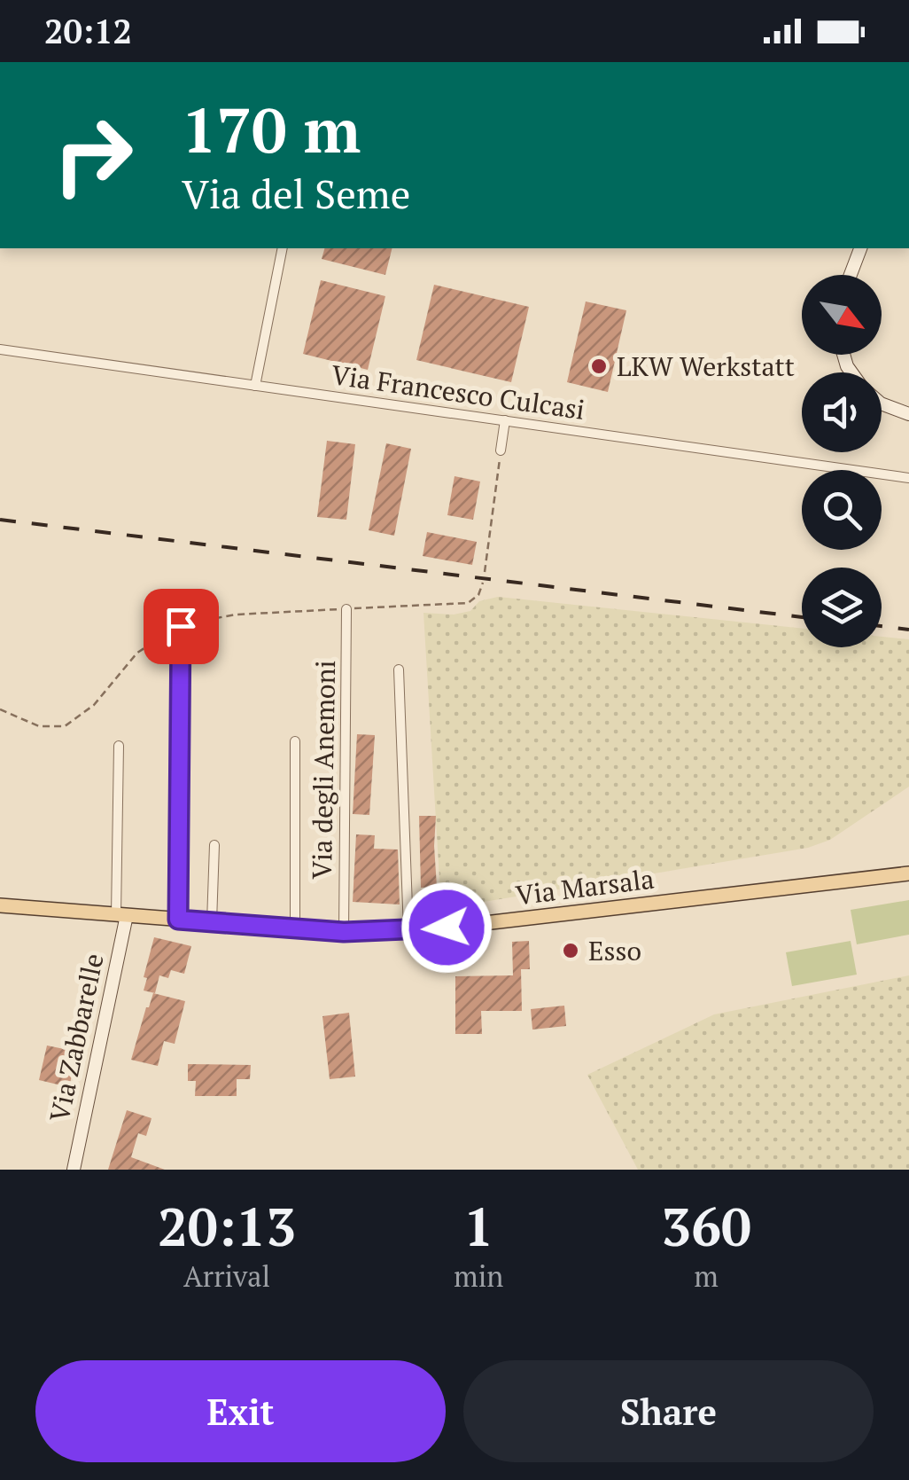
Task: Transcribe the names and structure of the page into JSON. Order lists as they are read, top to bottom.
{
  "streets": {
    "main road": ["Via Marsala", "Via Zabbarelle"],
    "street": ["Via Francesco Culcasi", "Via degli Anemoni"]
  },
  "crossings": [
    ["Via degli Anemoni", "Via Marsala"],
    ["Via Marsala", "Via Zabbarelle"]
  ],
  "places": ["LKW Werkstatt", "Esso"],
  "north": "bottom right",
  "page": {
    "status": "20:12",
    "turn": ["170 m", "Via del Seme"],
    "eta": [
      "20:13",
      "Arrival",
      "1",
      "min",
      "360",
      "m"
    ],
    "buttons": ["Exit", "Share"]
  }
}
